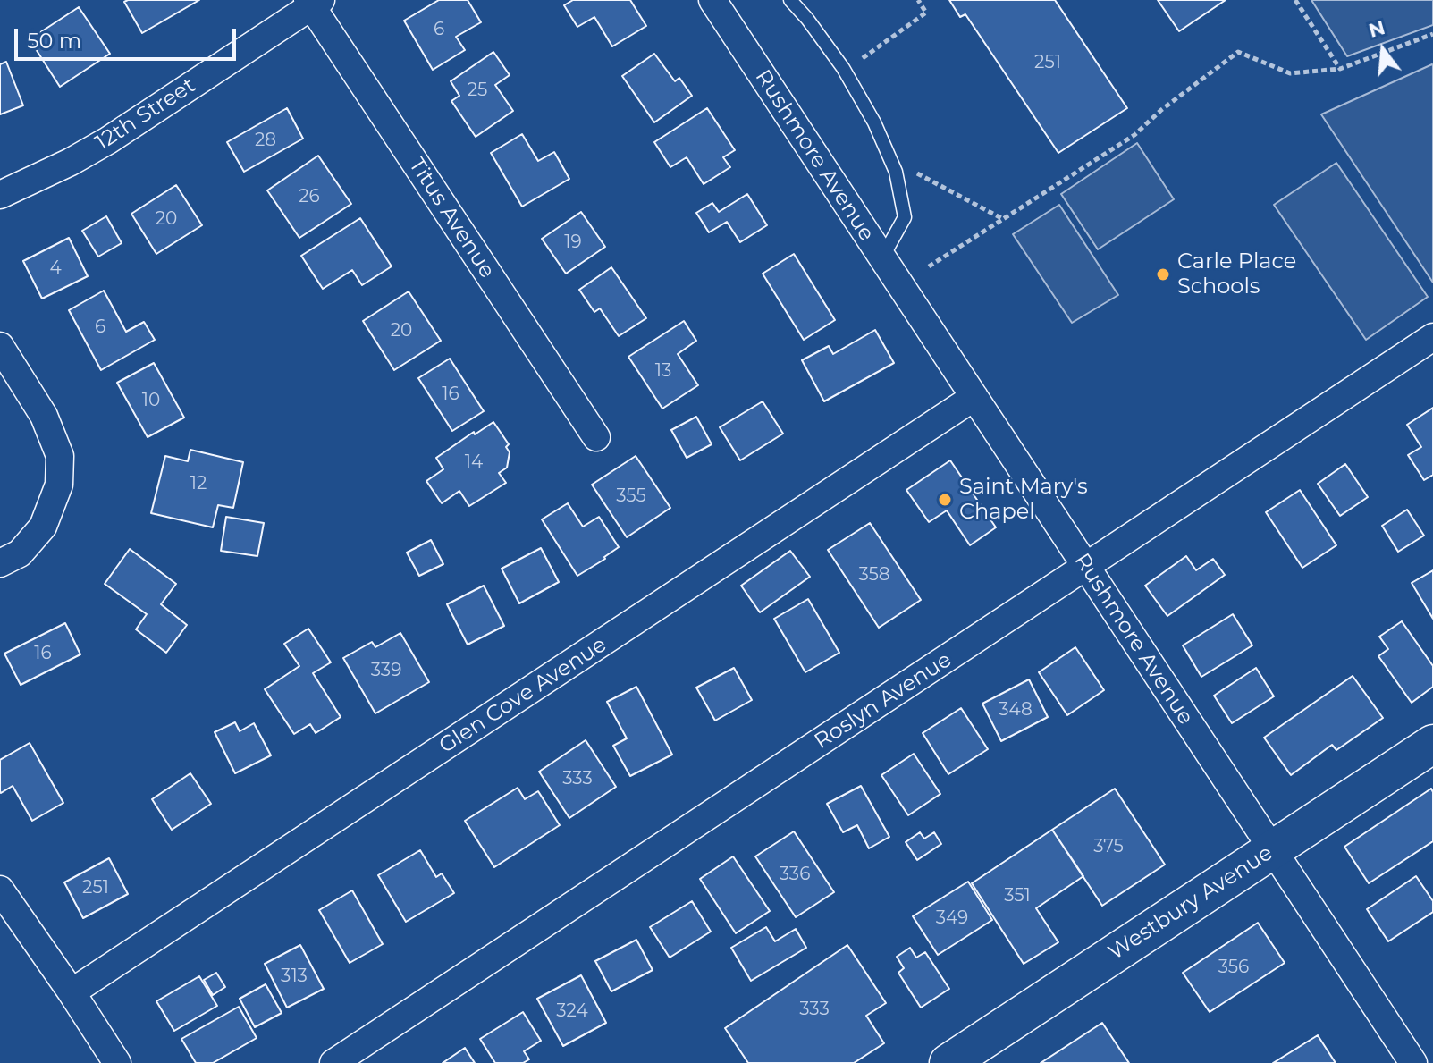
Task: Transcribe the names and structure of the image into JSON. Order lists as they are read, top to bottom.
{
  "streets": {
    "main road": ["Westbury Avenue"],
    "street": [
      "12th Street",
      "Rushmore Avenue",
      "Titus Avenue",
      "Glen Cove Avenue",
      "Roslyn Avenue"
    ]
  },
  "crossings": [
    ["12th Street", "Titus Avenue"],
    ["Rushmore Avenue", "Glen Cove Avenue"],
    ["Rushmore Avenue", "Roslyn Avenue"],
    ["Rushmore Avenue", "Westbury Avenue"]
  ],
  "places": ["Carle Place Schools", "Saint Mary's Chapel"],
  "house_numbers": [
    "6",
    "251",
    "25",
    "28",
    "26",
    "20",
    "19",
    "4",
    "6",
    "20",
    "13",
    "16",
    "10",
    "14",
    "12",
    "355",
    "358",
    "16",
    "339",
    "348",
    "333",
    "375",
    "336",
    "251",
    "351",
    "349",
    "356",
    "313",
    "333",
    "324"
  ],
  "scale_bar": "50 m",
  "north": "top"
}
